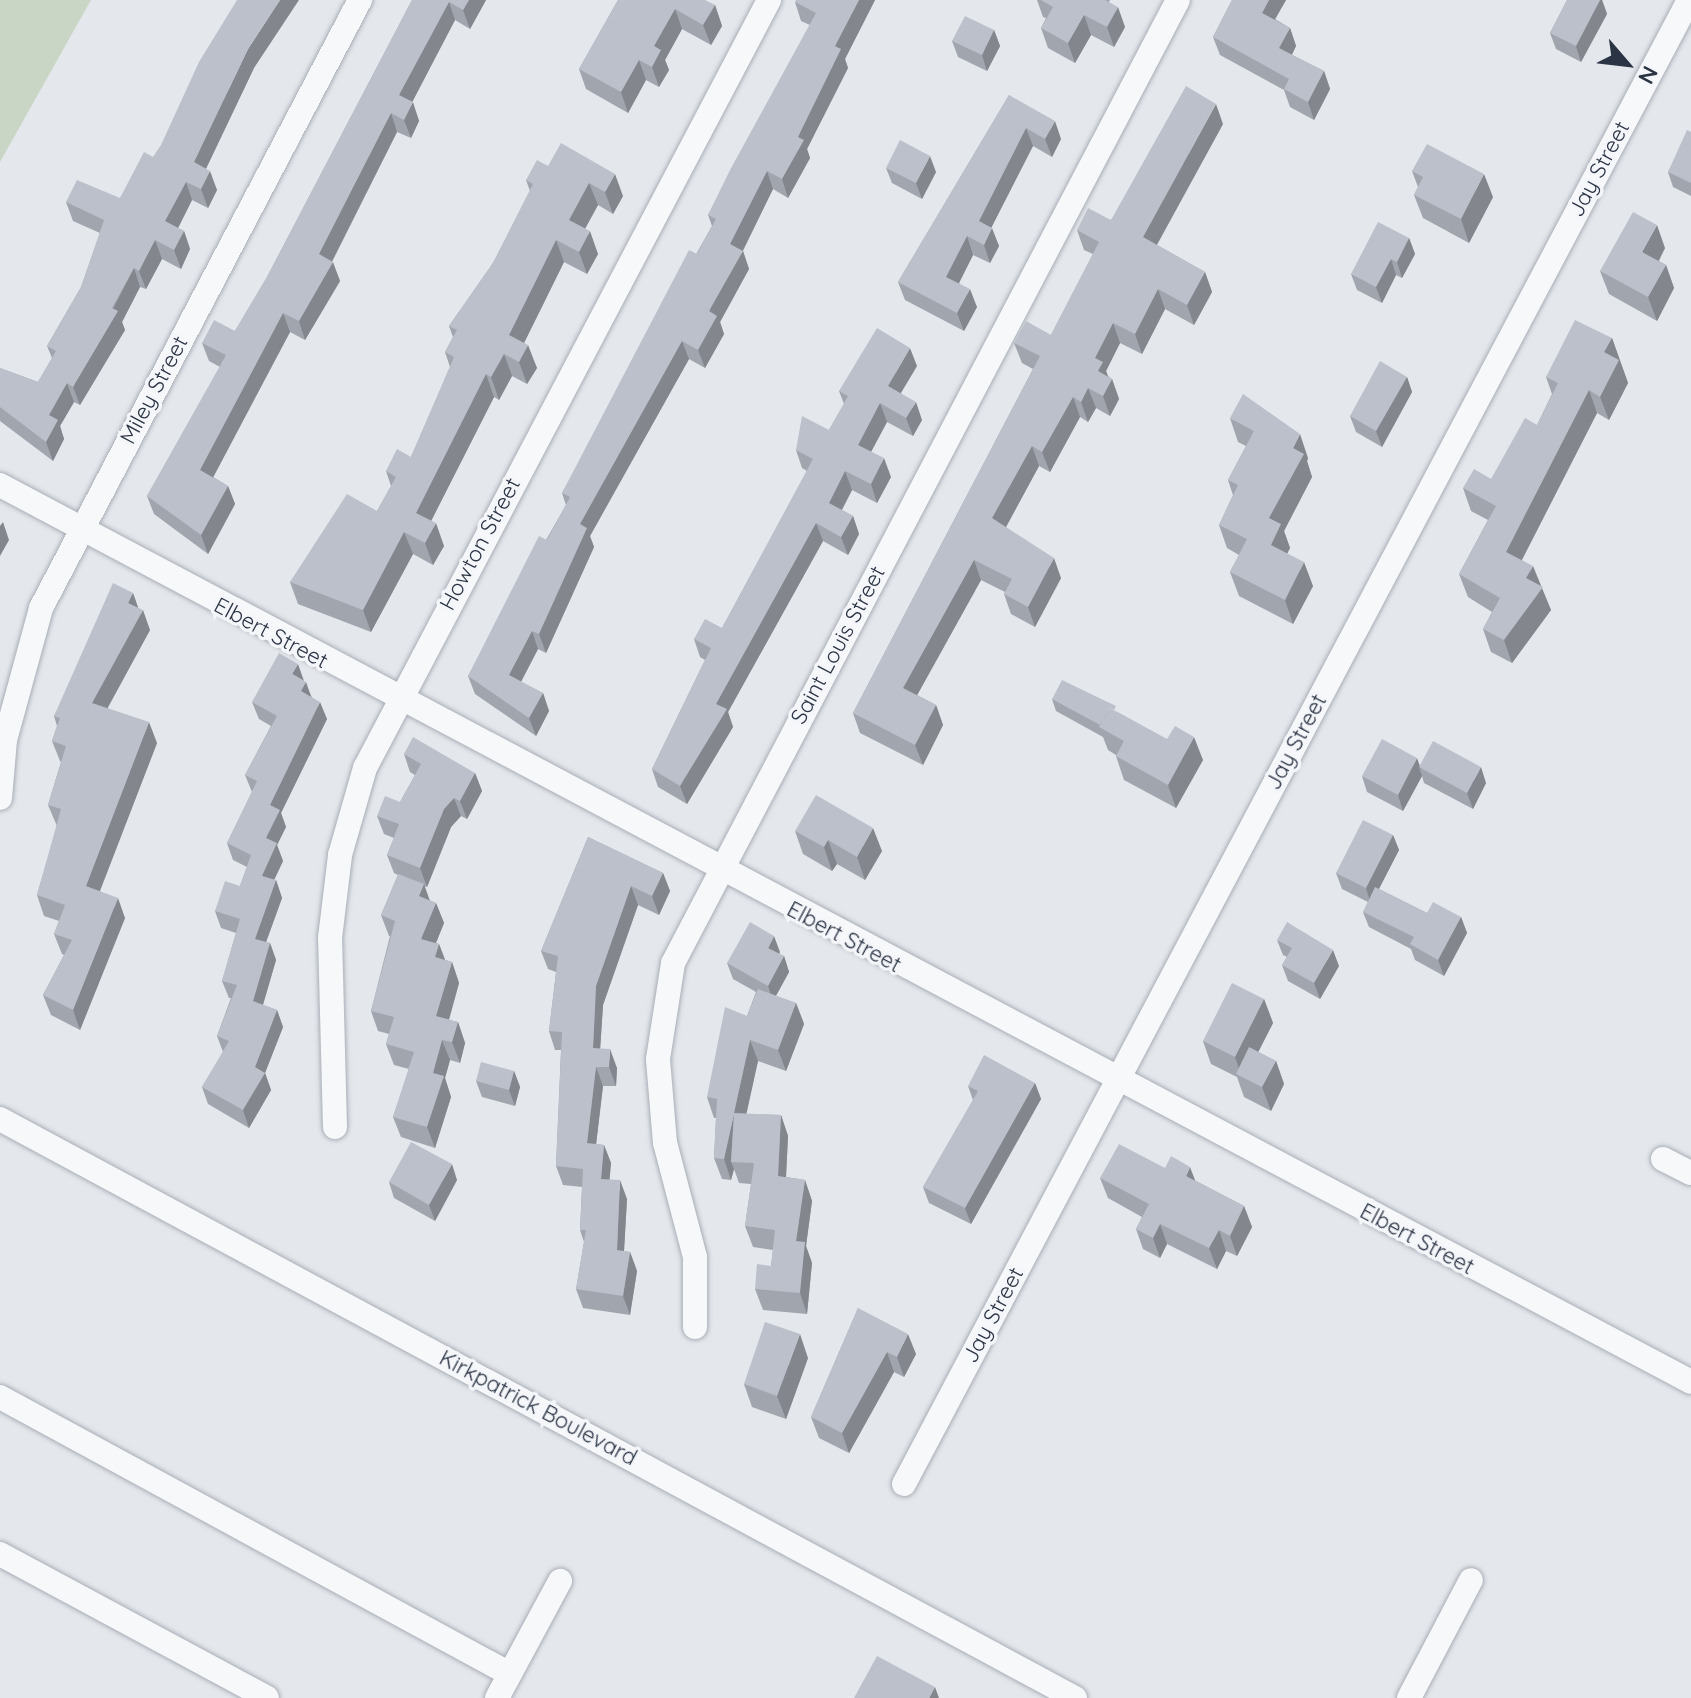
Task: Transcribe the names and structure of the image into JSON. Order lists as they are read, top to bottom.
{
  "streets": {
    "street": [
      "Jay Street",
      "Miley Street",
      "Howton Street",
      "Elbert Street",
      "Saint Louis Street",
      "Kirkpatrick Boulevard"
    ]
  },
  "crossings": [
    ["Jay Street", "Elbert Street"],
    ["Miley Street", "Elbert Street"],
    ["Howton Street", "Elbert Street"],
    ["Elbert Street", "Saint Louis Street"]
  ],
  "north": "bottom right"
}
